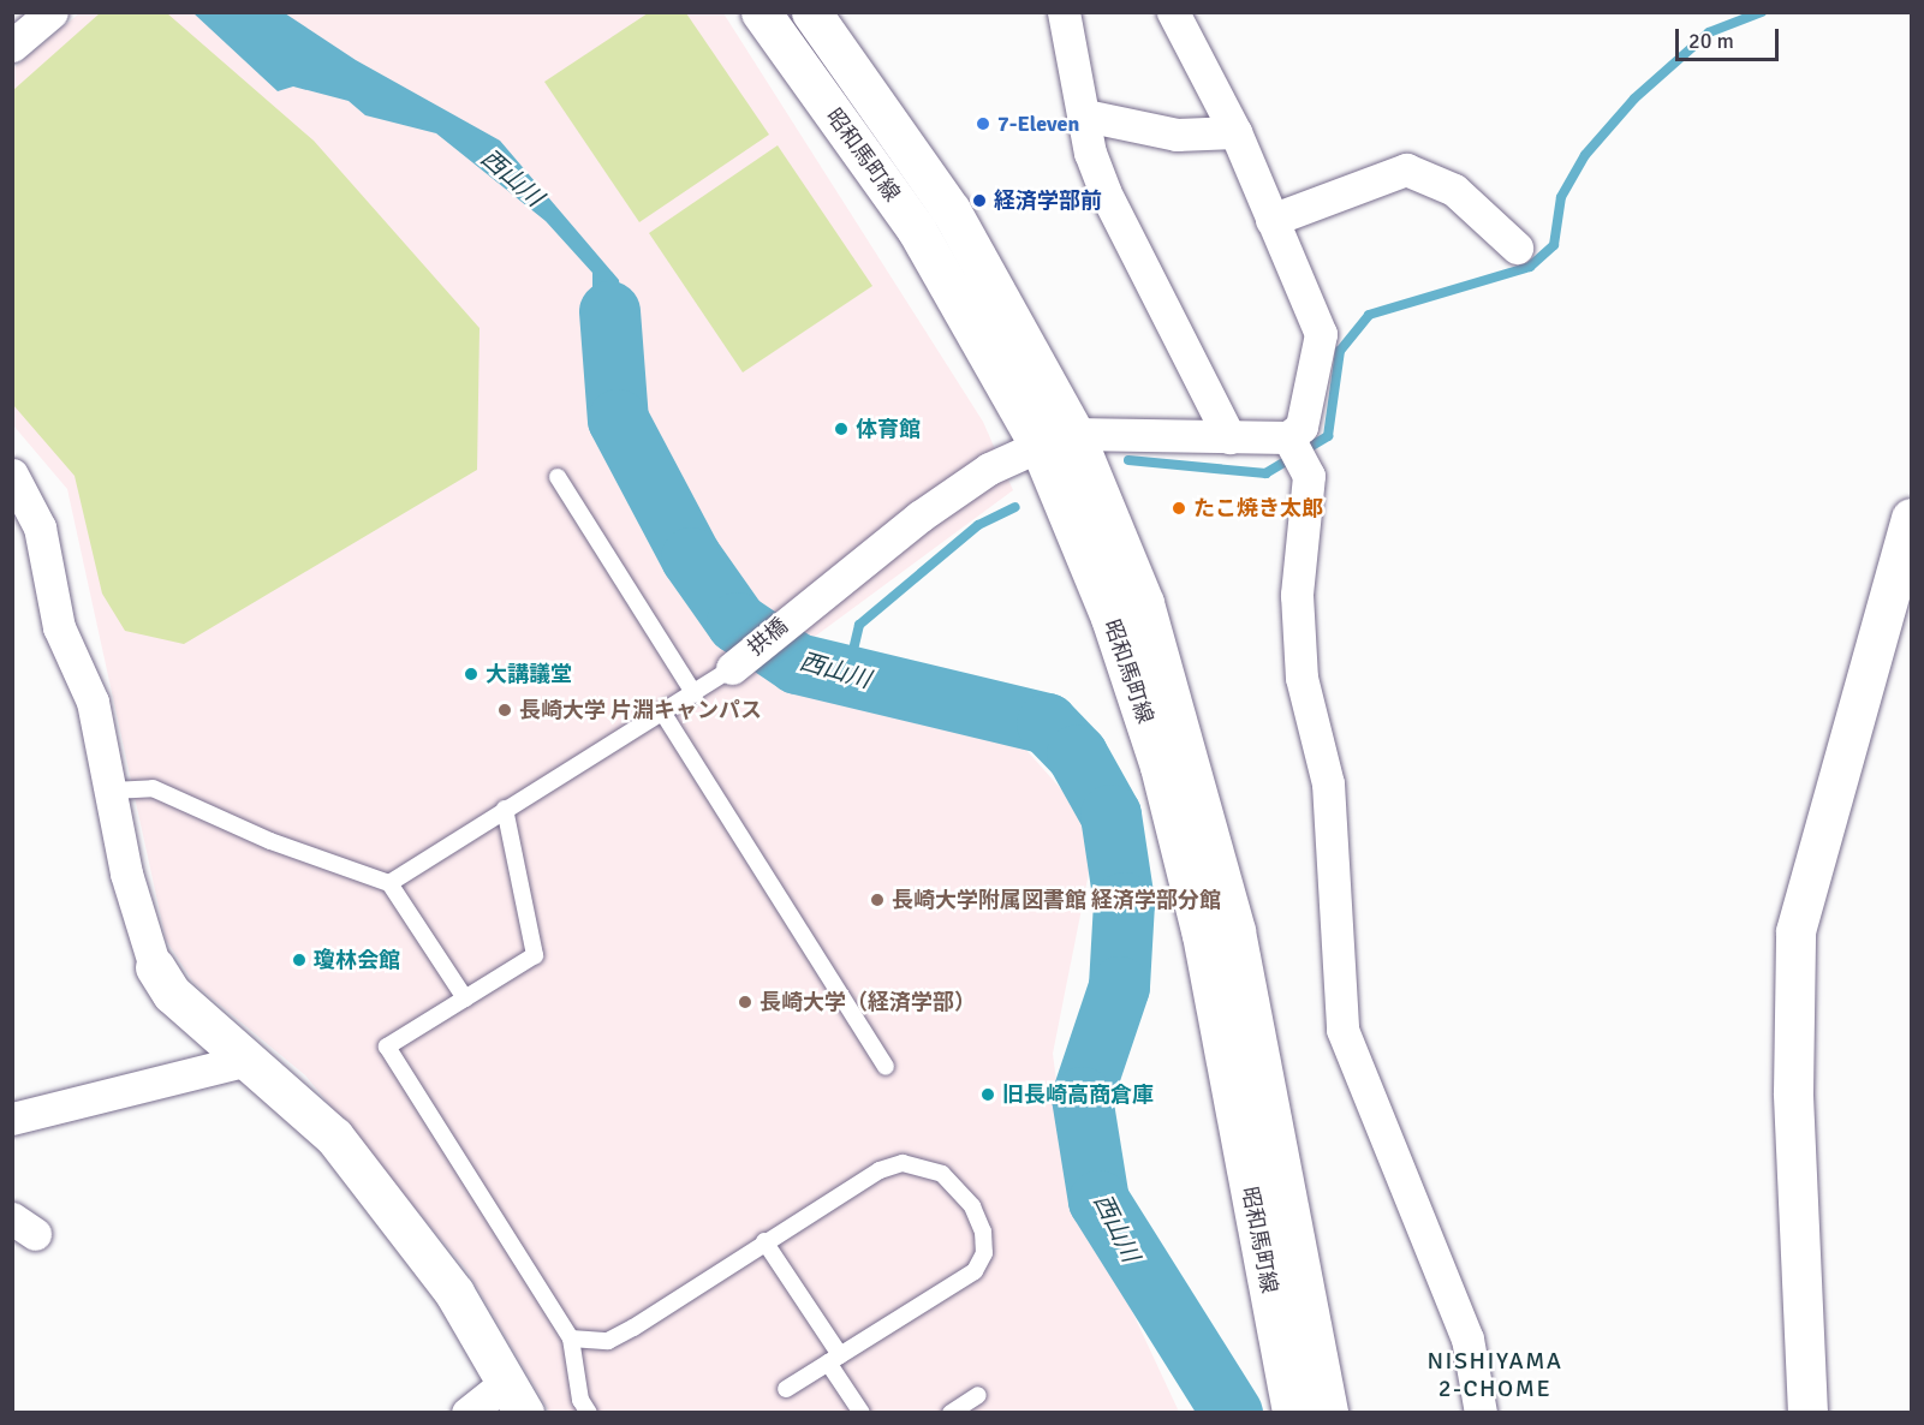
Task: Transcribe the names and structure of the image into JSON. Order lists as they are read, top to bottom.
{
  "streets": {
    "main road": ["昭和馬町線"],
    "street": ["拱橋"]
  },
  "crossings": [
    ["昭和馬町線", "拱橋"]
  ],
  "districts": ["NISHIYAMA 2-CHOME"],
  "water": ["西山川"],
  "places": [
    "7-Eleven",
    "経済学部前",
    "体育館",
    "たこ焼き太郎",
    "大講議堂",
    "長崎大学 片淵キャンパス",
    "長崎大学附属図書館 経済学部分館",
    "瓊林会館",
    "長崎大学（経済学部）",
    "旧長崎高商倉庫"
  ],
  "scale_bar": "20 m"
}
